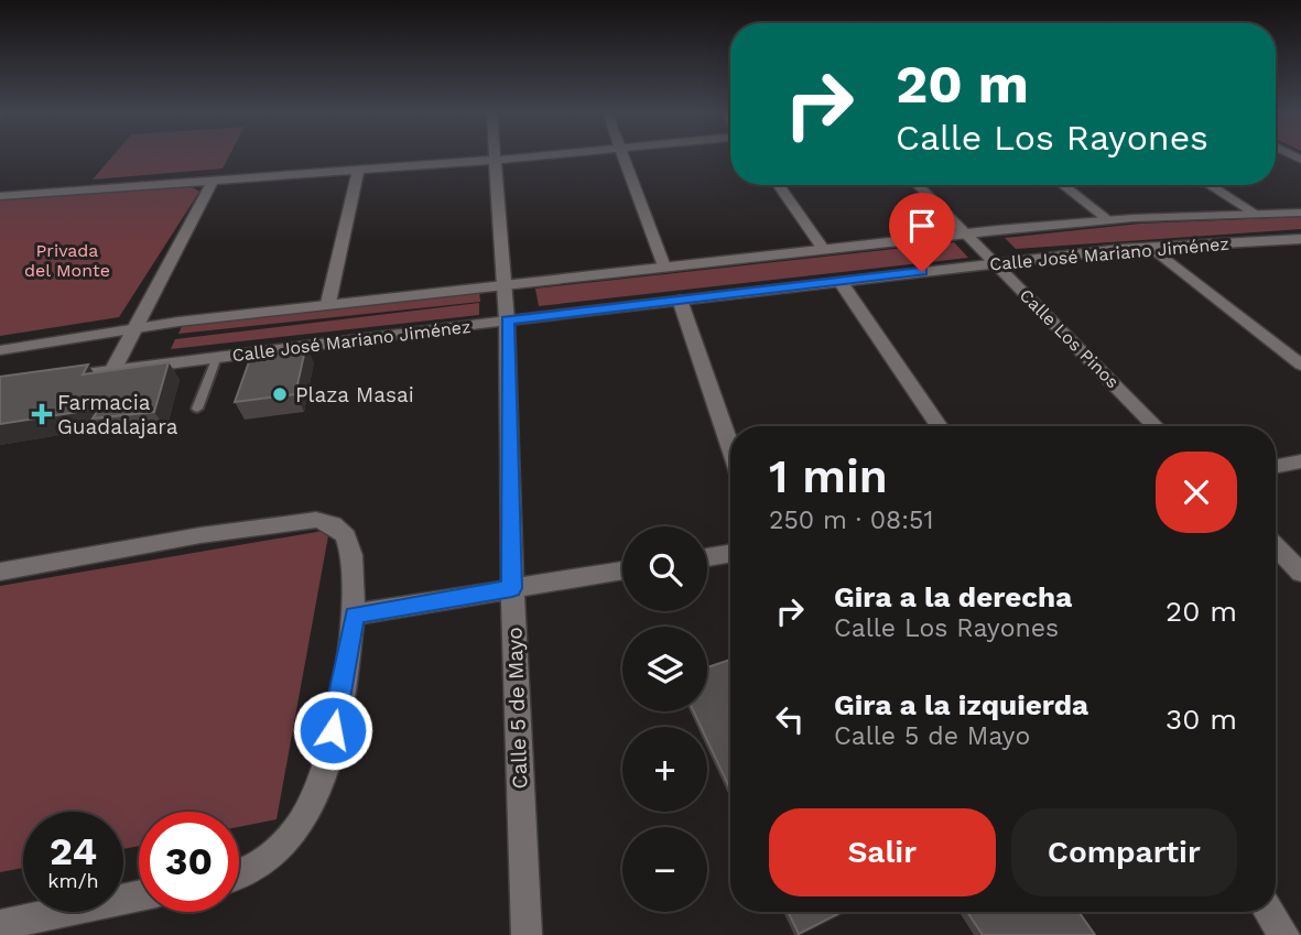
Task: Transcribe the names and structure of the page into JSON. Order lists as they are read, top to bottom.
{
  "streets": {
    "street": ["Calle José Mariano Jiménez", "Calle Los Pinos", "Calle 5 de Mayo"]
  },
  "crossings": [
    ["Calle José Mariano Jiménez", "Calle Los Pinos"],
    ["Calle José Mariano Jiménez", "Calle 5 de Mayo"]
  ],
  "parks": ["Privada del Monte"],
  "places": {
    "other": ["Plaza Masai"],
    "health": ["Farmacia Guadalajara"]
  },
  "page": {
    "turn": ["20 m", "Calle Los Rayones"],
    "heading": ["1 min", "250 m · 08:51"],
    "map_buttons": ["+", "−"],
    "list": [
      {
        "name": "Gira a la derecha",
        "note": "Calle Los Rayones",
        "value": "20 m"
      },
      {
        "name": "Gira a la izquierda",
        "note": "Calle 5 de Mayo",
        "value": "30 m"
      }
    ],
    "buttons": ["Salir", "Compartir"],
    "speed": "24 km/h",
    "limit": "30"
  }
}
